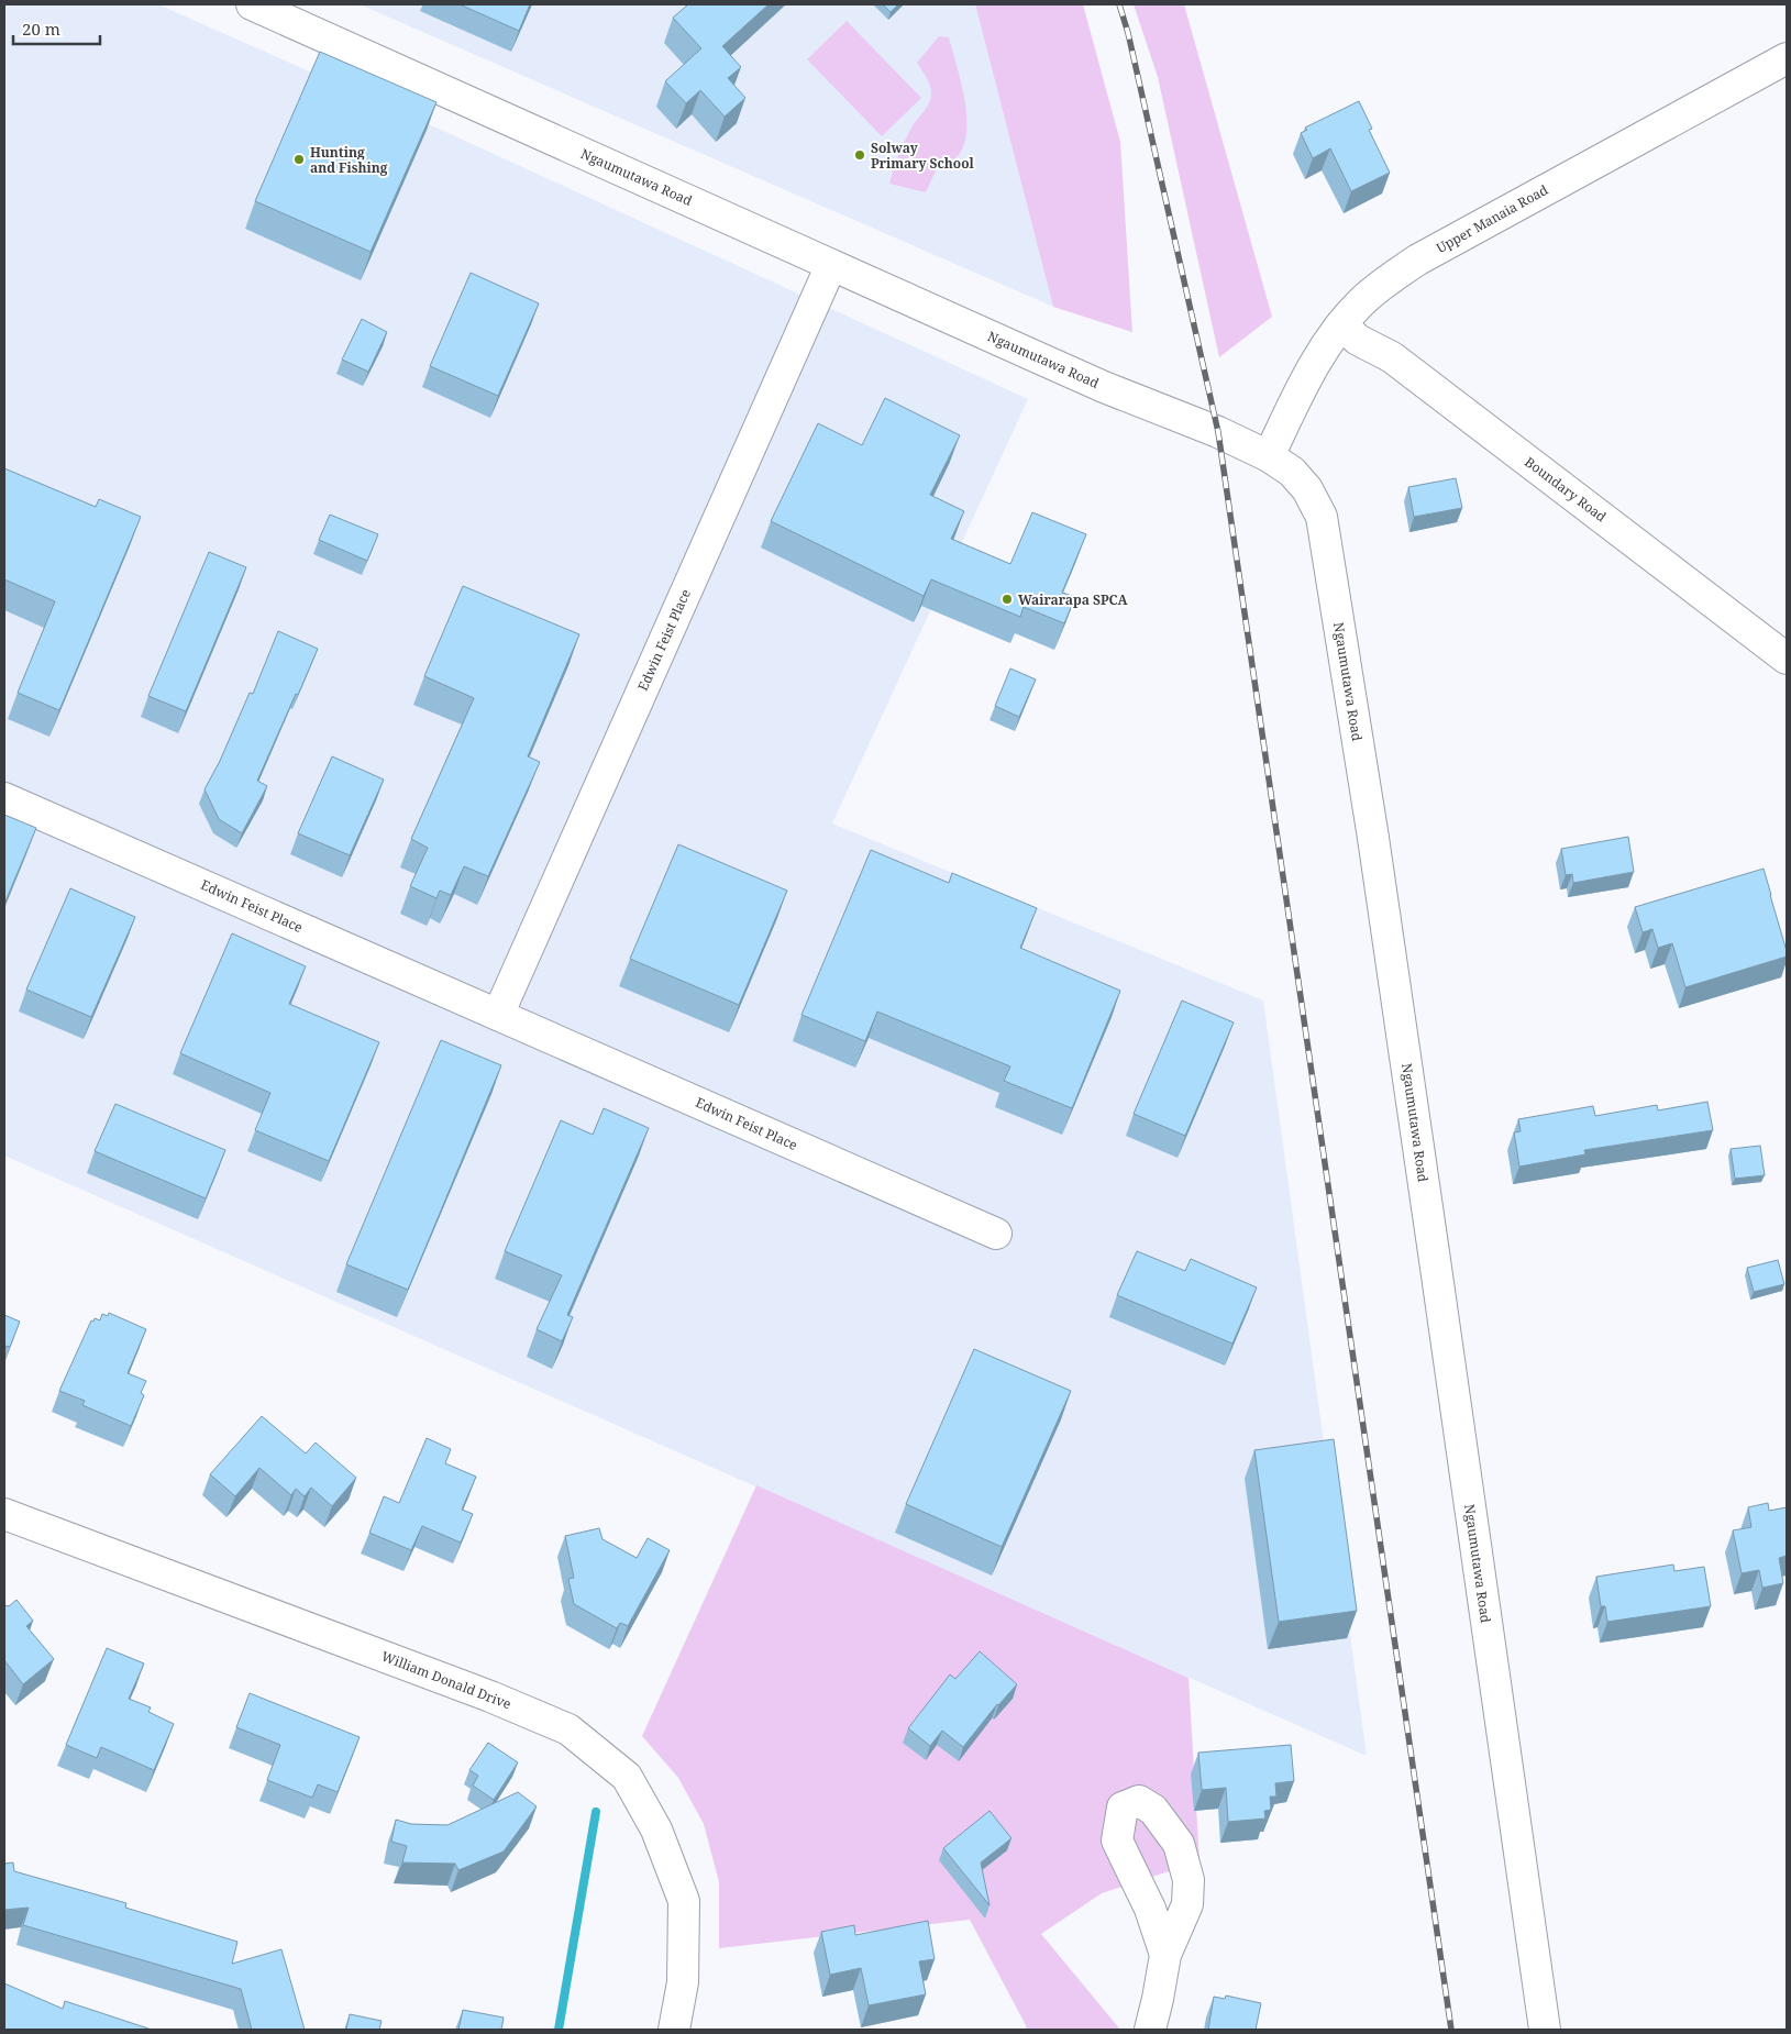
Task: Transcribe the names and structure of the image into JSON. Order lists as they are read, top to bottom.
{
  "streets": {
    "street": [
      "Ngaumutawa Road",
      "Upper Manaia Road",
      "Boundary Road",
      "Edwin Feist Place",
      "William Donald Drive"
    ]
  },
  "crossings": [
    ["Ngaumutawa Road", "Upper Manaia Road"],
    ["Ngaumutawa Road", "Edwin Feist Place"],
    ["Upper Manaia Road", "Boundary Road"]
  ],
  "places": ["Solway Primary School", "Hunting and Fishing", "Wairarapa SPCA"],
  "scale_bar": "20 m"
}
